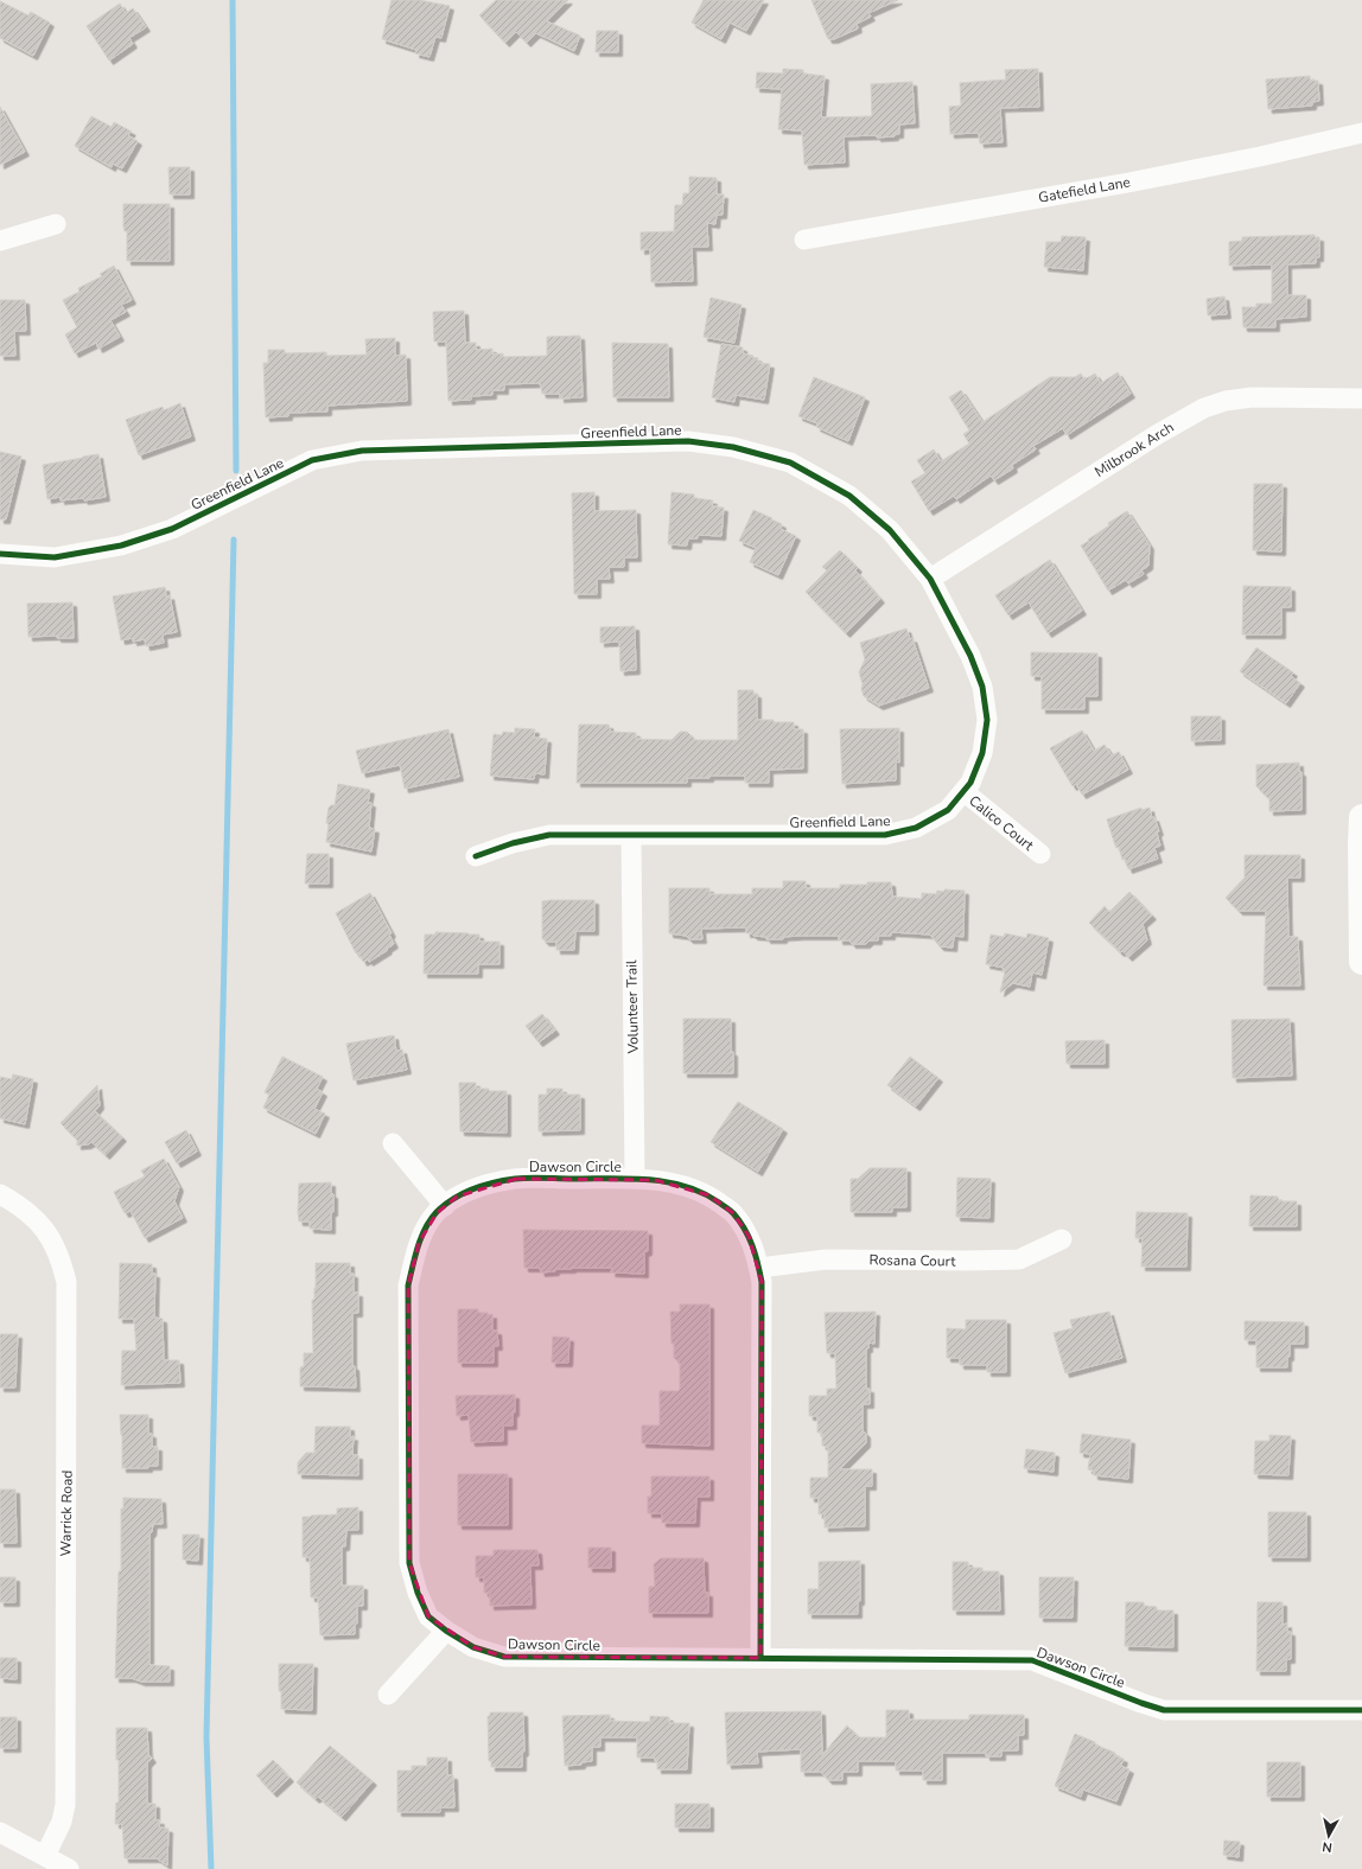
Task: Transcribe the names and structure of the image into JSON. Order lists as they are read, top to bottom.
{
  "streets": {
    "street": [
      "Gatefield Lane",
      "Greenfield Lane",
      "Milbrook Arch",
      "Calico Court",
      "Volunteer Trail",
      "Dawson Circle",
      "Rosana Court",
      "Warrick Road"
    ]
  },
  "crossings": [
    ["Greenfield Lane", "Milbrook Arch"],
    ["Greenfield Lane", "Calico Court"],
    ["Greenfield Lane", "Volunteer Trail"],
    ["Volunteer Trail", "Dawson Circle"],
    ["Dawson Circle", "Rosana Court"]
  ],
  "north": "bottom"
}
